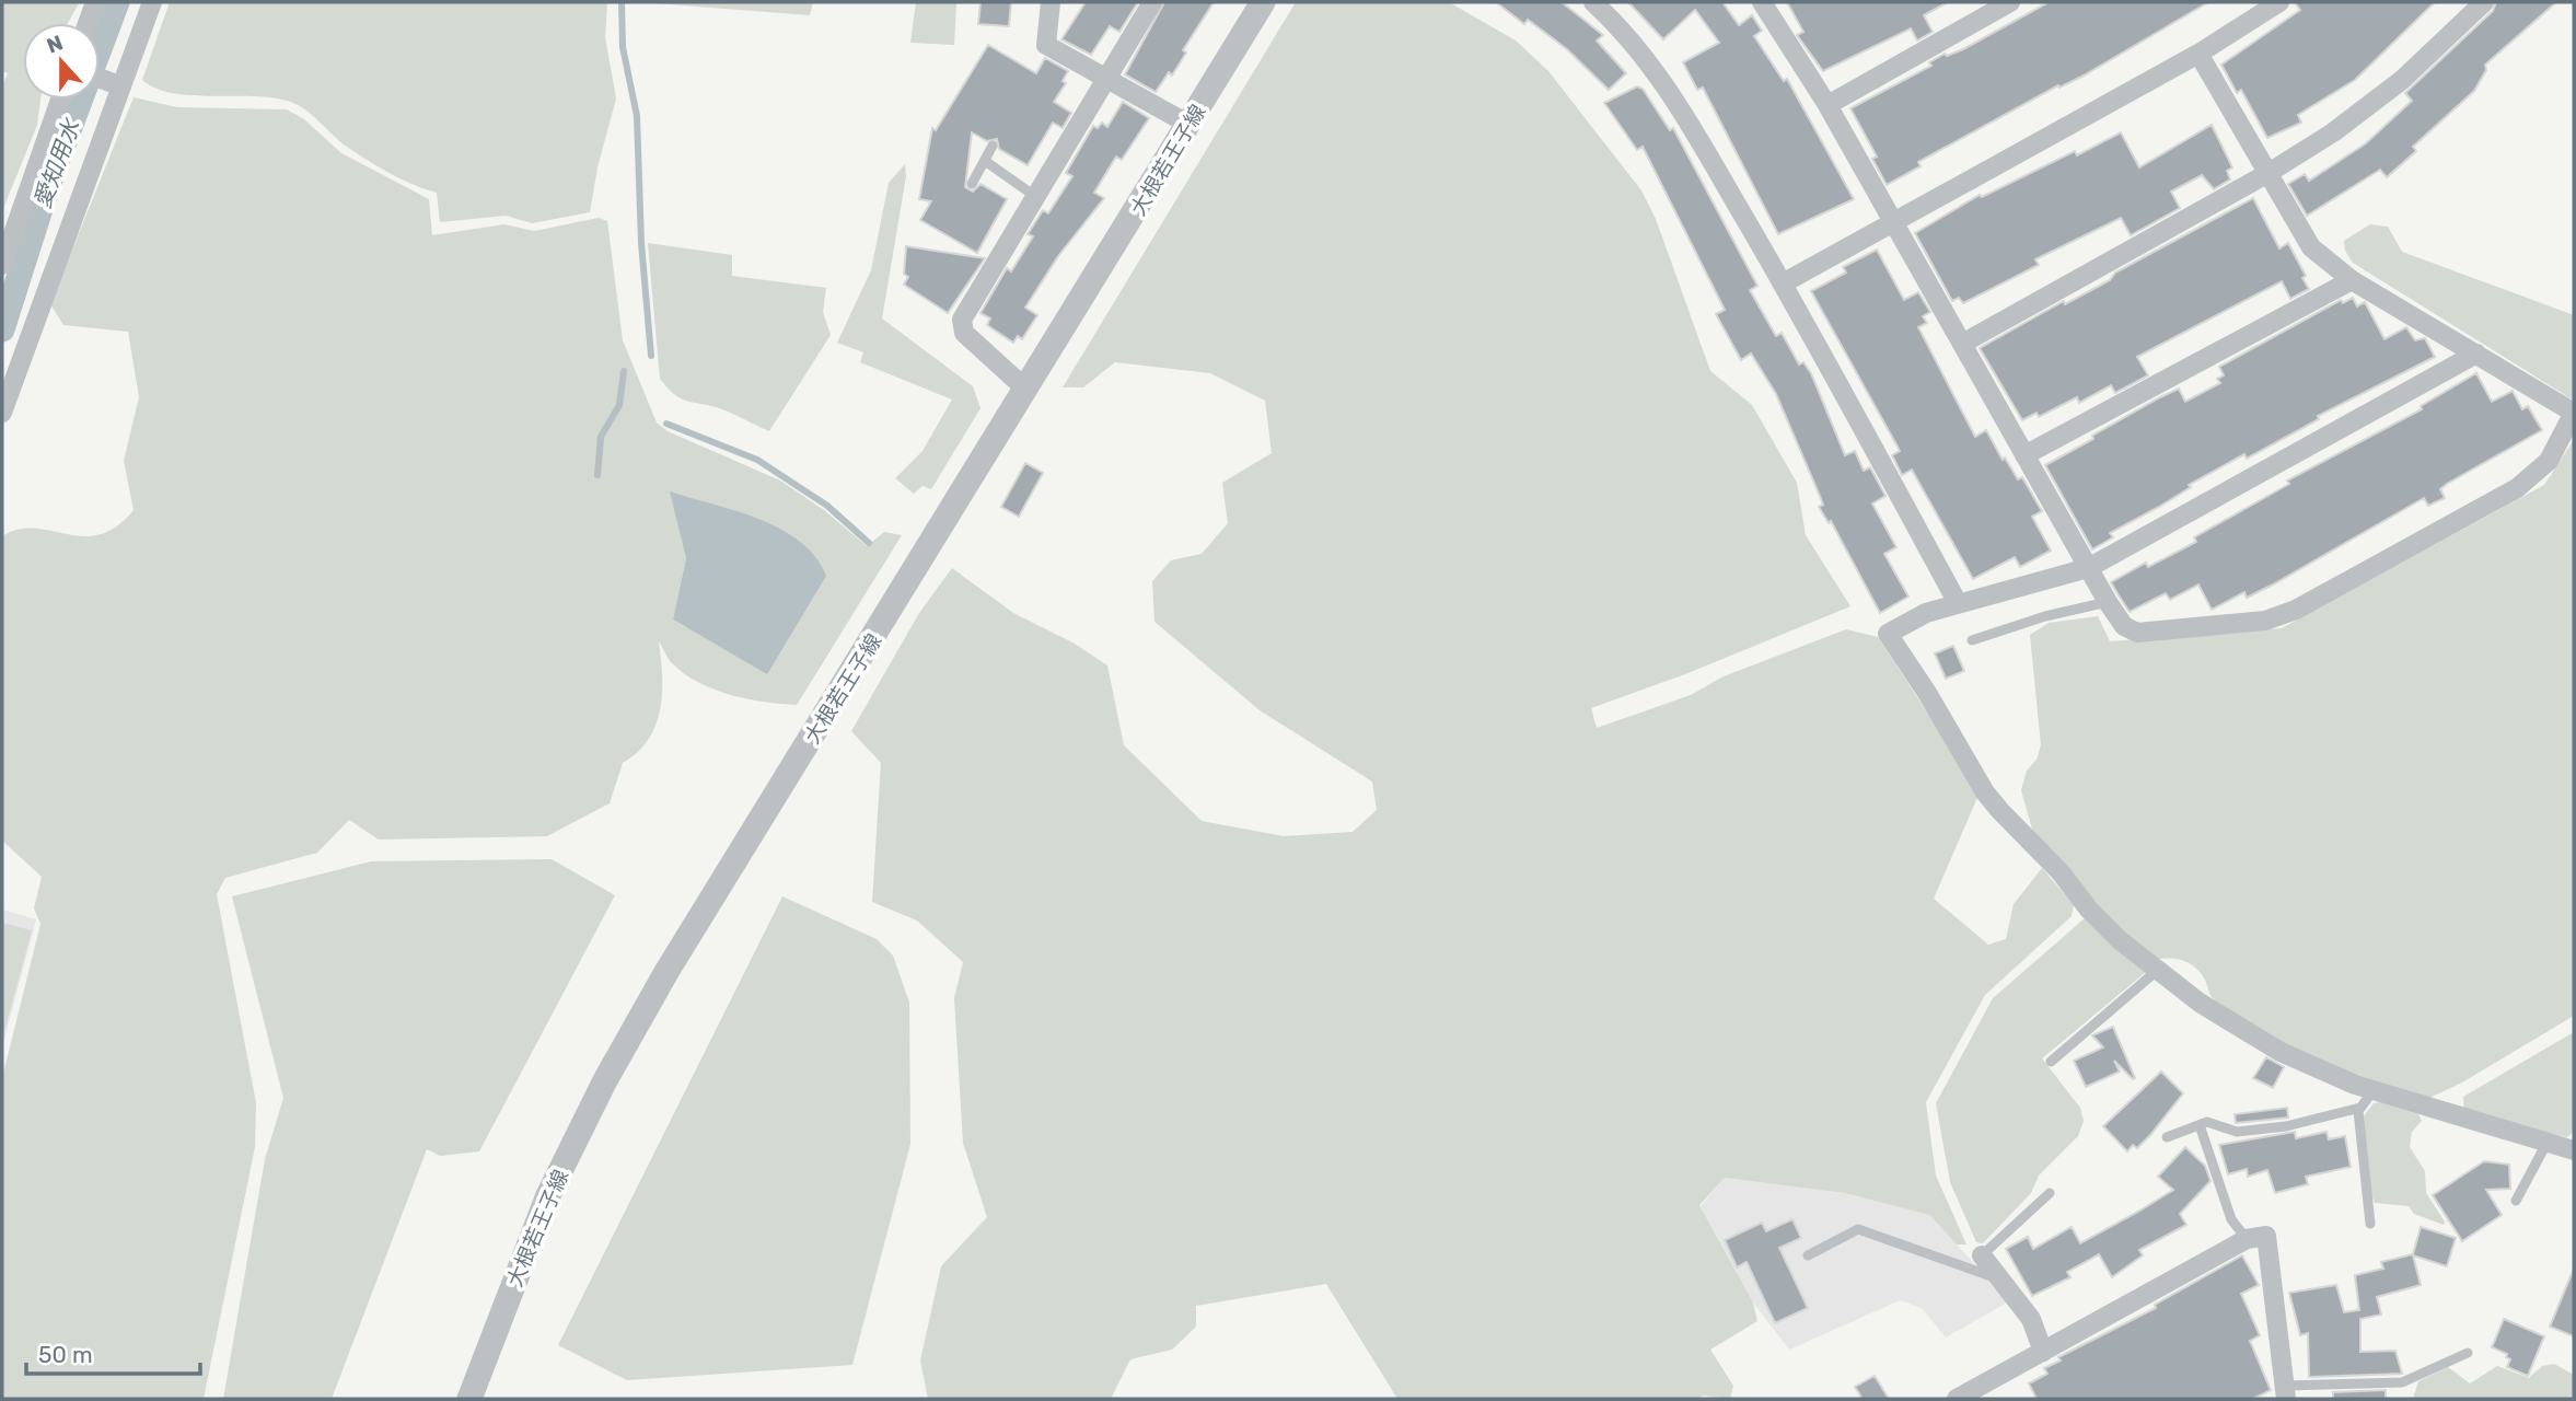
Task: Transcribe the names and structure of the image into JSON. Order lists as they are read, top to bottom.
{
  "streets": {
    "street": ["大根若王子線"]
  },
  "water": ["愛知用水"],
  "scale_bar": "50 m",
  "north": "top"
}
